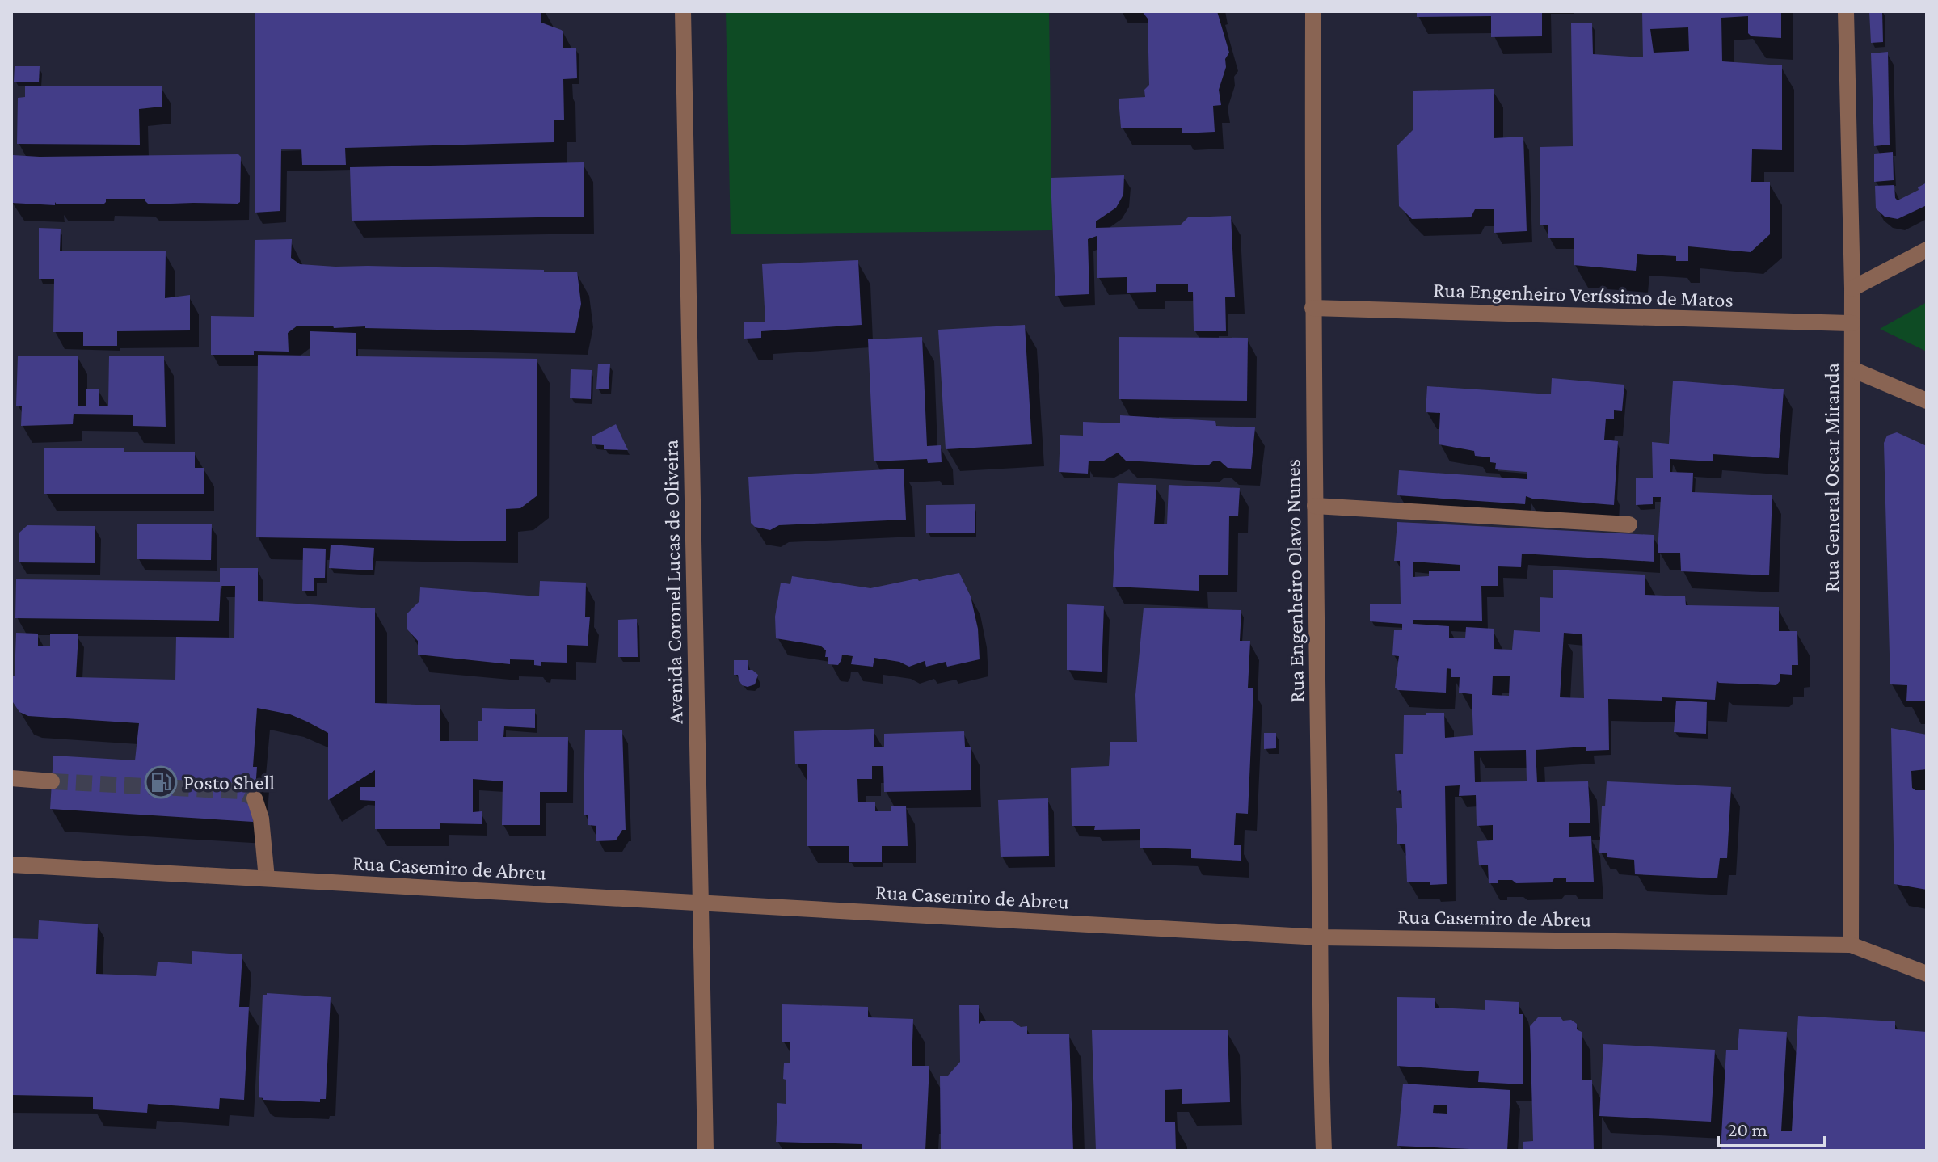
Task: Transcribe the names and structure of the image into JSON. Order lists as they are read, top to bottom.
{
  "streets": {
    "street": [
      "Rua Engenheiro Veríssimo de Matos",
      "Rua General Oscar Miranda",
      "Rua Engenheiro Olavo Nunes",
      "Avenida Coronel Lucas de Oliveira",
      "Rua Casemiro de Abreu"
    ]
  },
  "crossings": [
    ["Rua Engenheiro Veríssimo de Matos", "Rua General Oscar Miranda"],
    ["Rua Engenheiro Veríssimo de Matos", "Rua Engenheiro Olavo Nunes"],
    ["Rua General Oscar Miranda", "Rua Casemiro de Abreu"],
    ["Rua Engenheiro Olavo Nunes", "Rua Casemiro de Abreu"],
    ["Avenida Coronel Lucas de Oliveira", "Rua Casemiro de Abreu"]
  ],
  "places": {
    "fuel station": ["Posto Shell"]
  },
  "scale_bar": "20 m"
}
